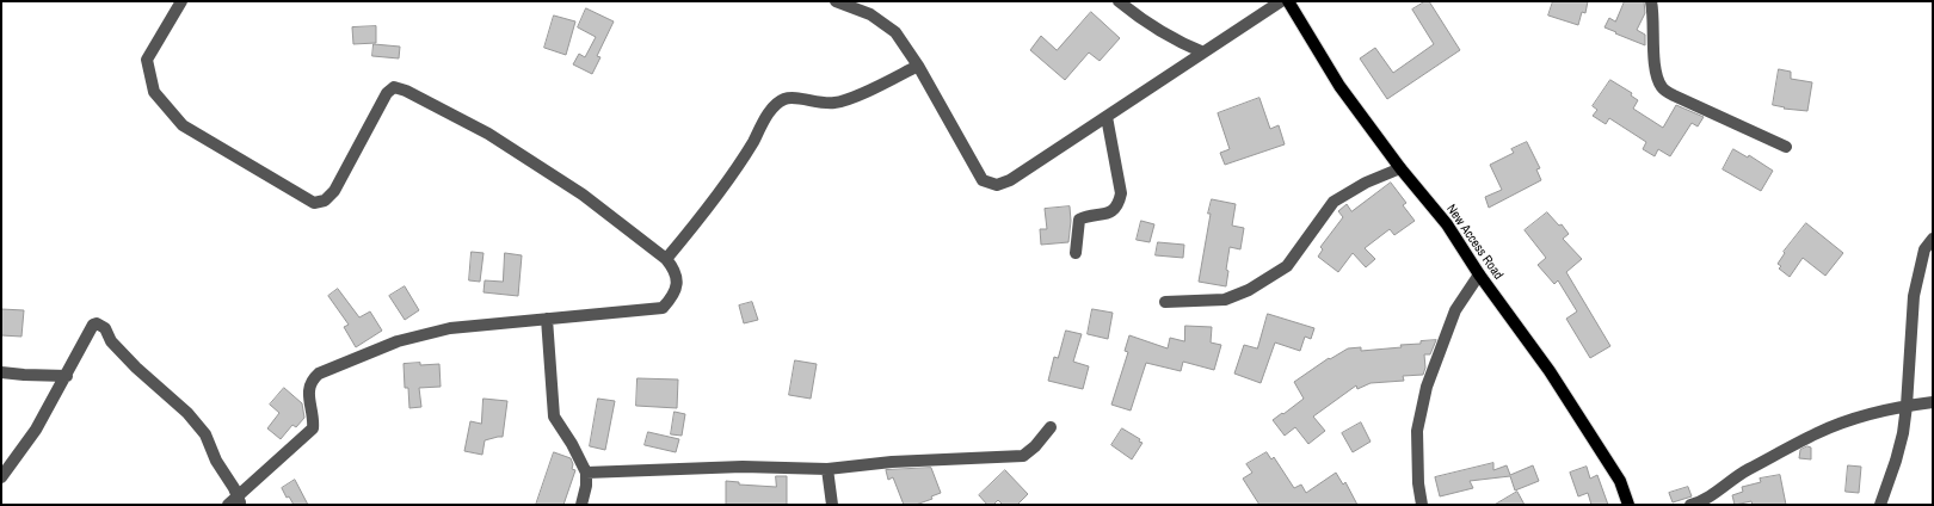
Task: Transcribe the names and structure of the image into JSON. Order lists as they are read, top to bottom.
{
  "streets": {
    "main road": ["New Access Road"]
  }
}
